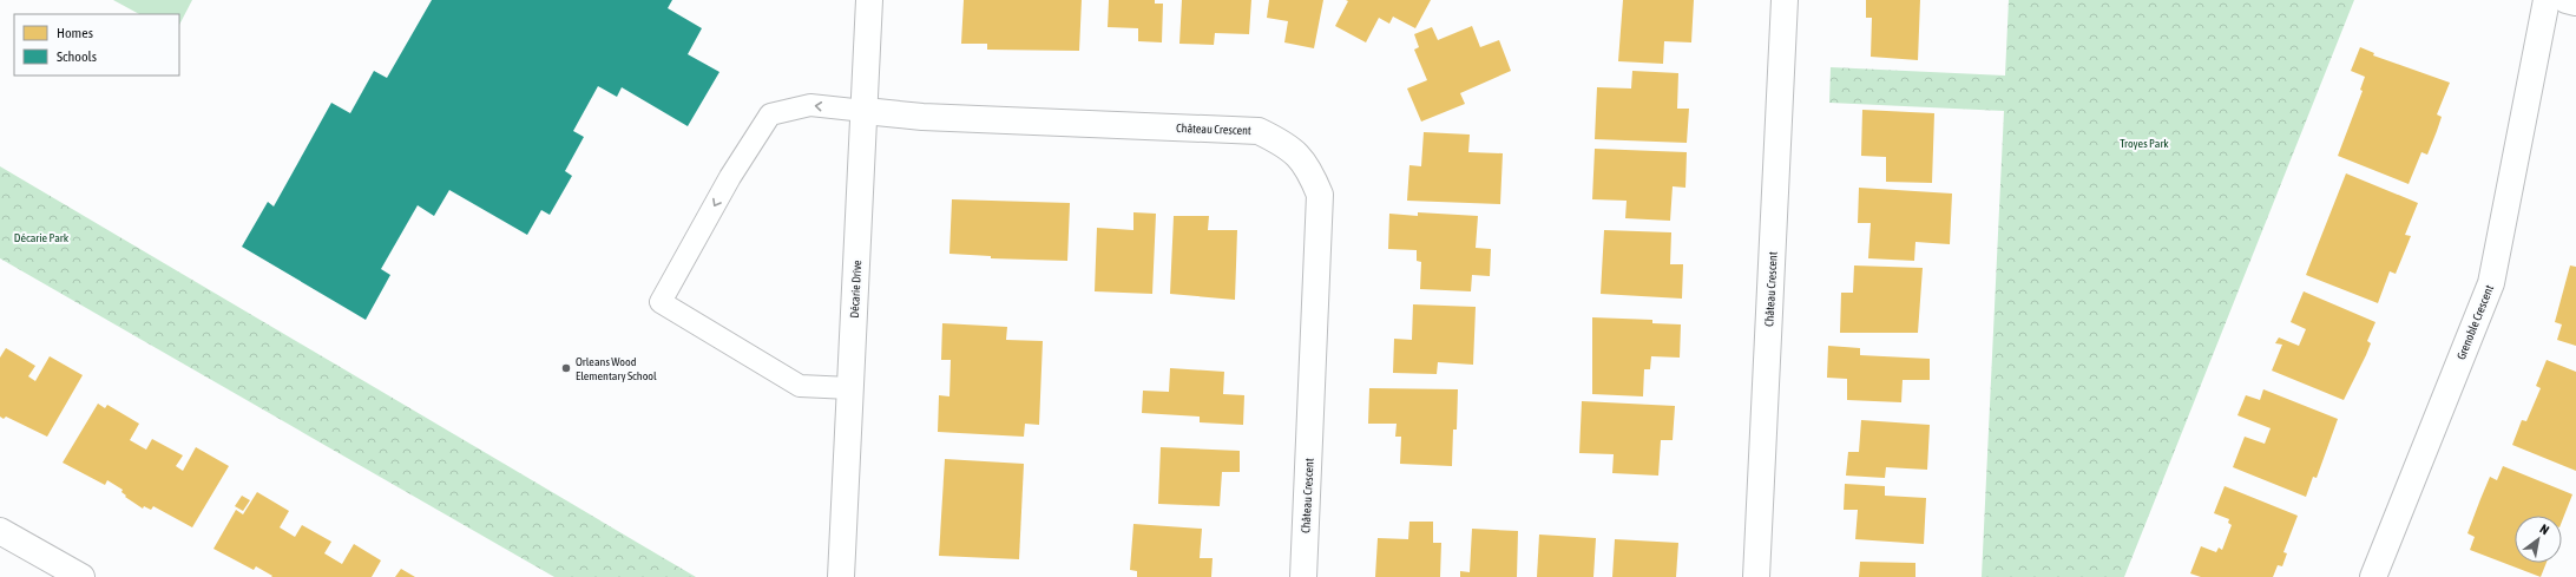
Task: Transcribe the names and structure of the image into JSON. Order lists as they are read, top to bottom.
{
  "streets": {
    "street": ["Château Crescent", "Décarie Drive", "Grenoble Crescent"]
  },
  "crossings": [
    ["Château Crescent", "Décarie Drive"]
  ],
  "parks": ["Troyes Park", "Décarie Park"],
  "places": ["Orleans Wood Elementary School"],
  "legend": ["Homes", "Schools"],
  "north": "top right"
}
